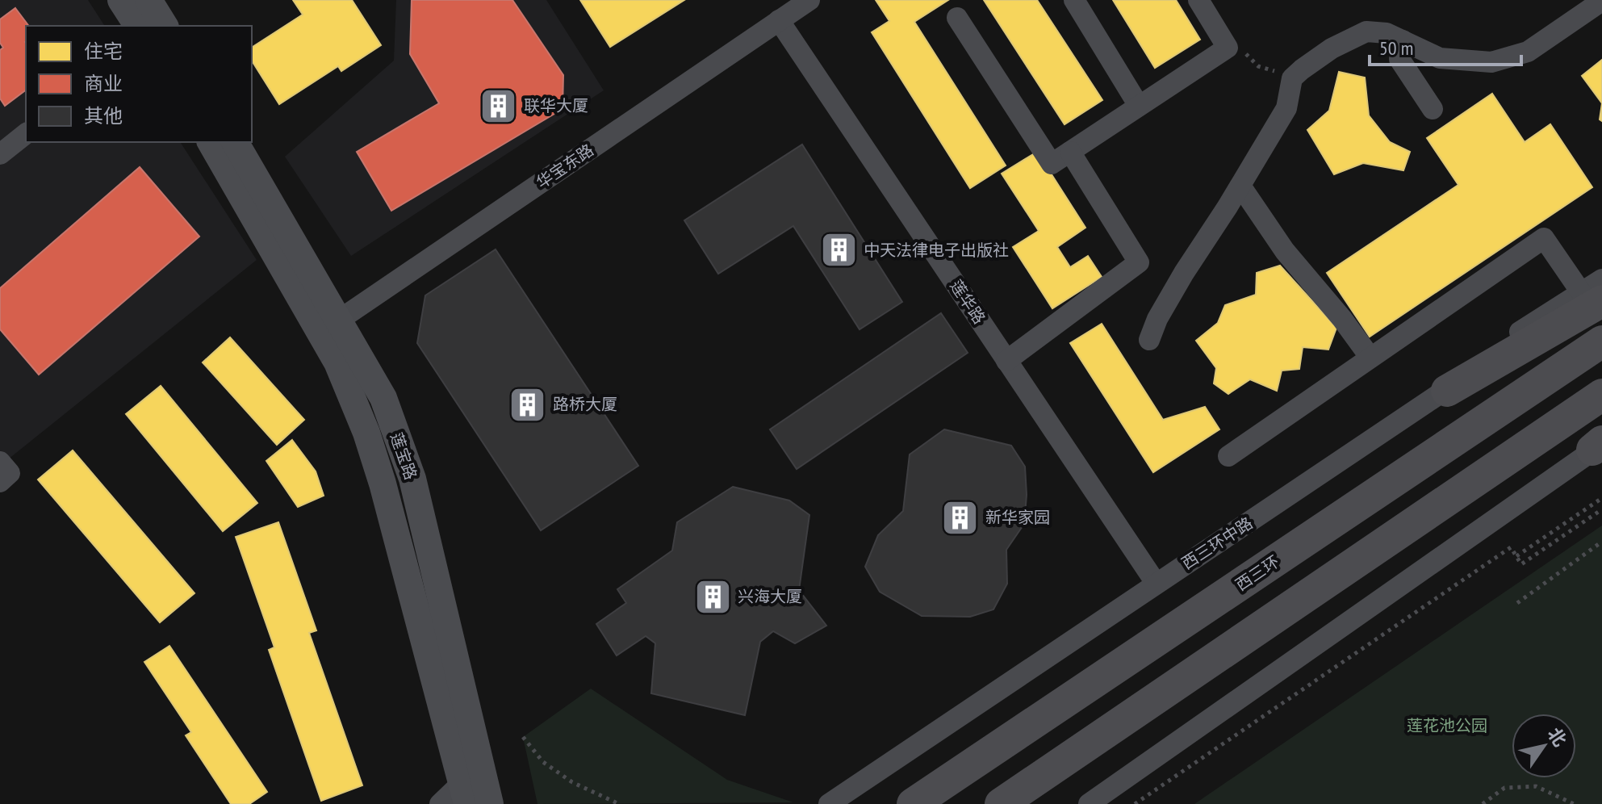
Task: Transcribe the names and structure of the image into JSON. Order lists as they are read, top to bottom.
{
  "streets": {
    "highway": ["西三环"],
    "main road": ["莲宝路"],
    "street": ["华宝东路", "莲华路", "西三环中路"]
  },
  "crossings": [
    ["华宝东路", "莲华路"],
    ["华宝东路", "莲宝路"],
    ["莲华路", "西三环中路"]
  ],
  "parks": ["莲花池公园"],
  "places": {
    "building": [
      "联华大厦",
      "中天法律电子出版社",
      "路桥大厦",
      "新华家园",
      "兴海大厦"
    ]
  },
  "legend": ["住宅", "商业", "其他"],
  "scale_bar": "50 m",
  "north": "top right"
}
